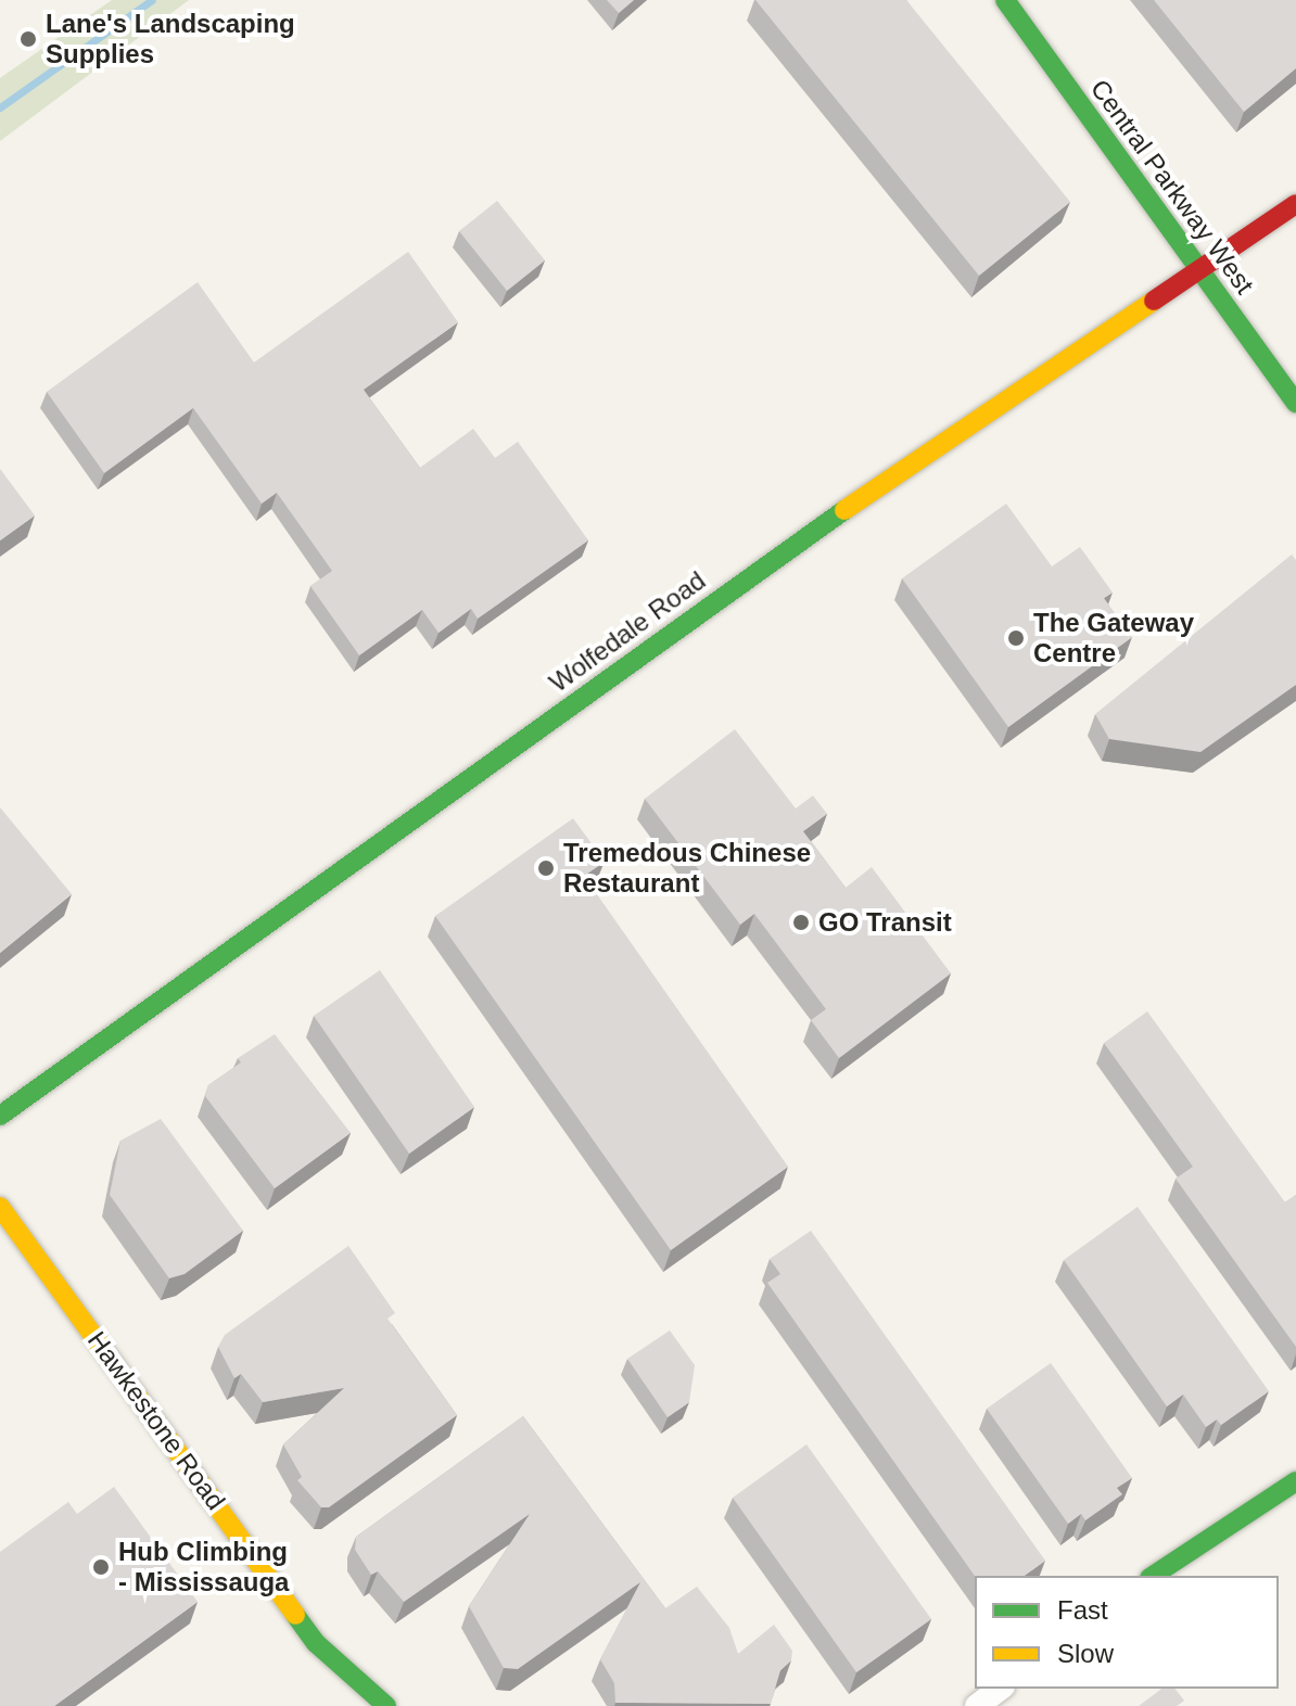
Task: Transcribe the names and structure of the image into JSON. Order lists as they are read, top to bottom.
{
  "streets": {
    "street": ["Central Parkway West", "Wolfedale Road", "Hawkestone Road"]
  },
  "crossings": [
    ["Central Parkway West", "Wolfedale Road"]
  ],
  "places": [
    "Lane's Landscaping Supplies",
    "The Gateway Centre",
    "Tremedous Chinese Restaurant",
    "GO Transit",
    "Hub Climbing - Mississauga"
  ],
  "legend": ["Fast", "Slow"]
}
